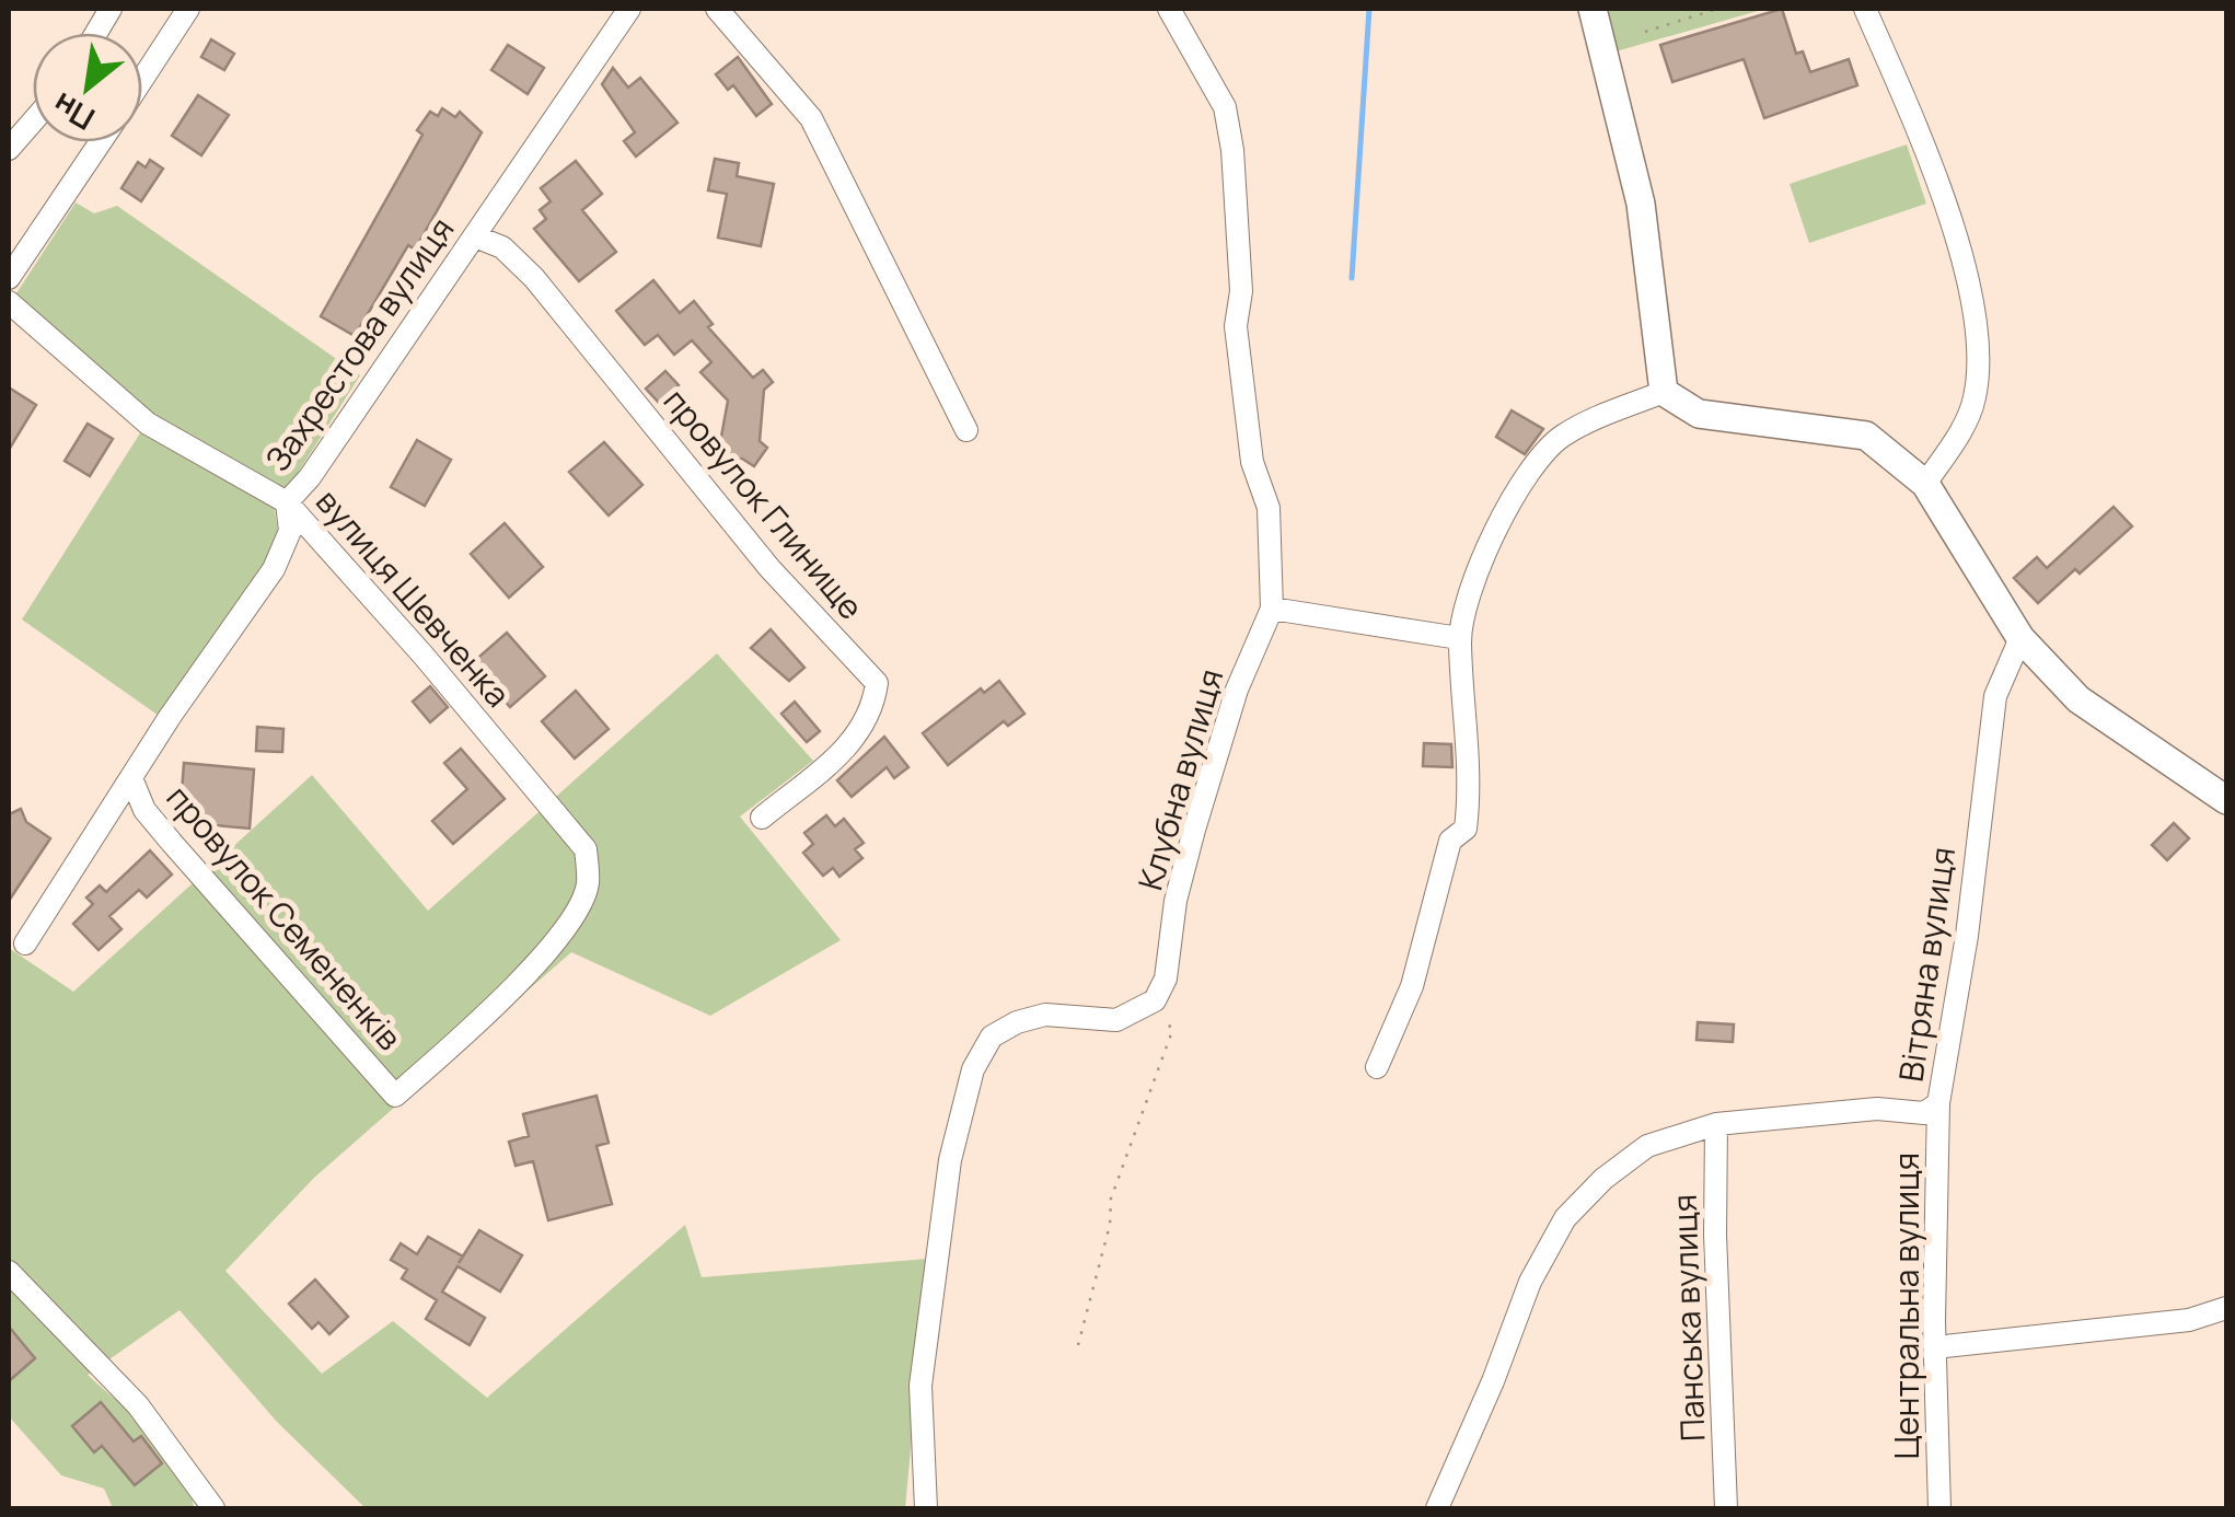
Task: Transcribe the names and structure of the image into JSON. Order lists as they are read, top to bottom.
{
  "streets": {
    "street": [
      "Захрестова вулиця",
      "провулок Глинище",
      "вулиця Шевченка",
      "Клубна вулиця",
      "провулок Семененків",
      "Вітряна вулиця",
      "Центральна вулиця",
      "Панська вулиця"
    ]
  },
  "crossings": [
    ["Захрестова вулиця", "провулок Глинище"],
    ["Захрестова вулиця", "вулиця Шевченка"],
    ["Захрестова вулиця", "провулок Семененків"],
    ["вулиця Шевченка", "провулок Семененків"],
    ["Вітряна вулиця", "Центральна вулиця"],
    ["Вітряна вулиця", "Панська вулиця"]
  ],
  "north": "bottom left"
}
